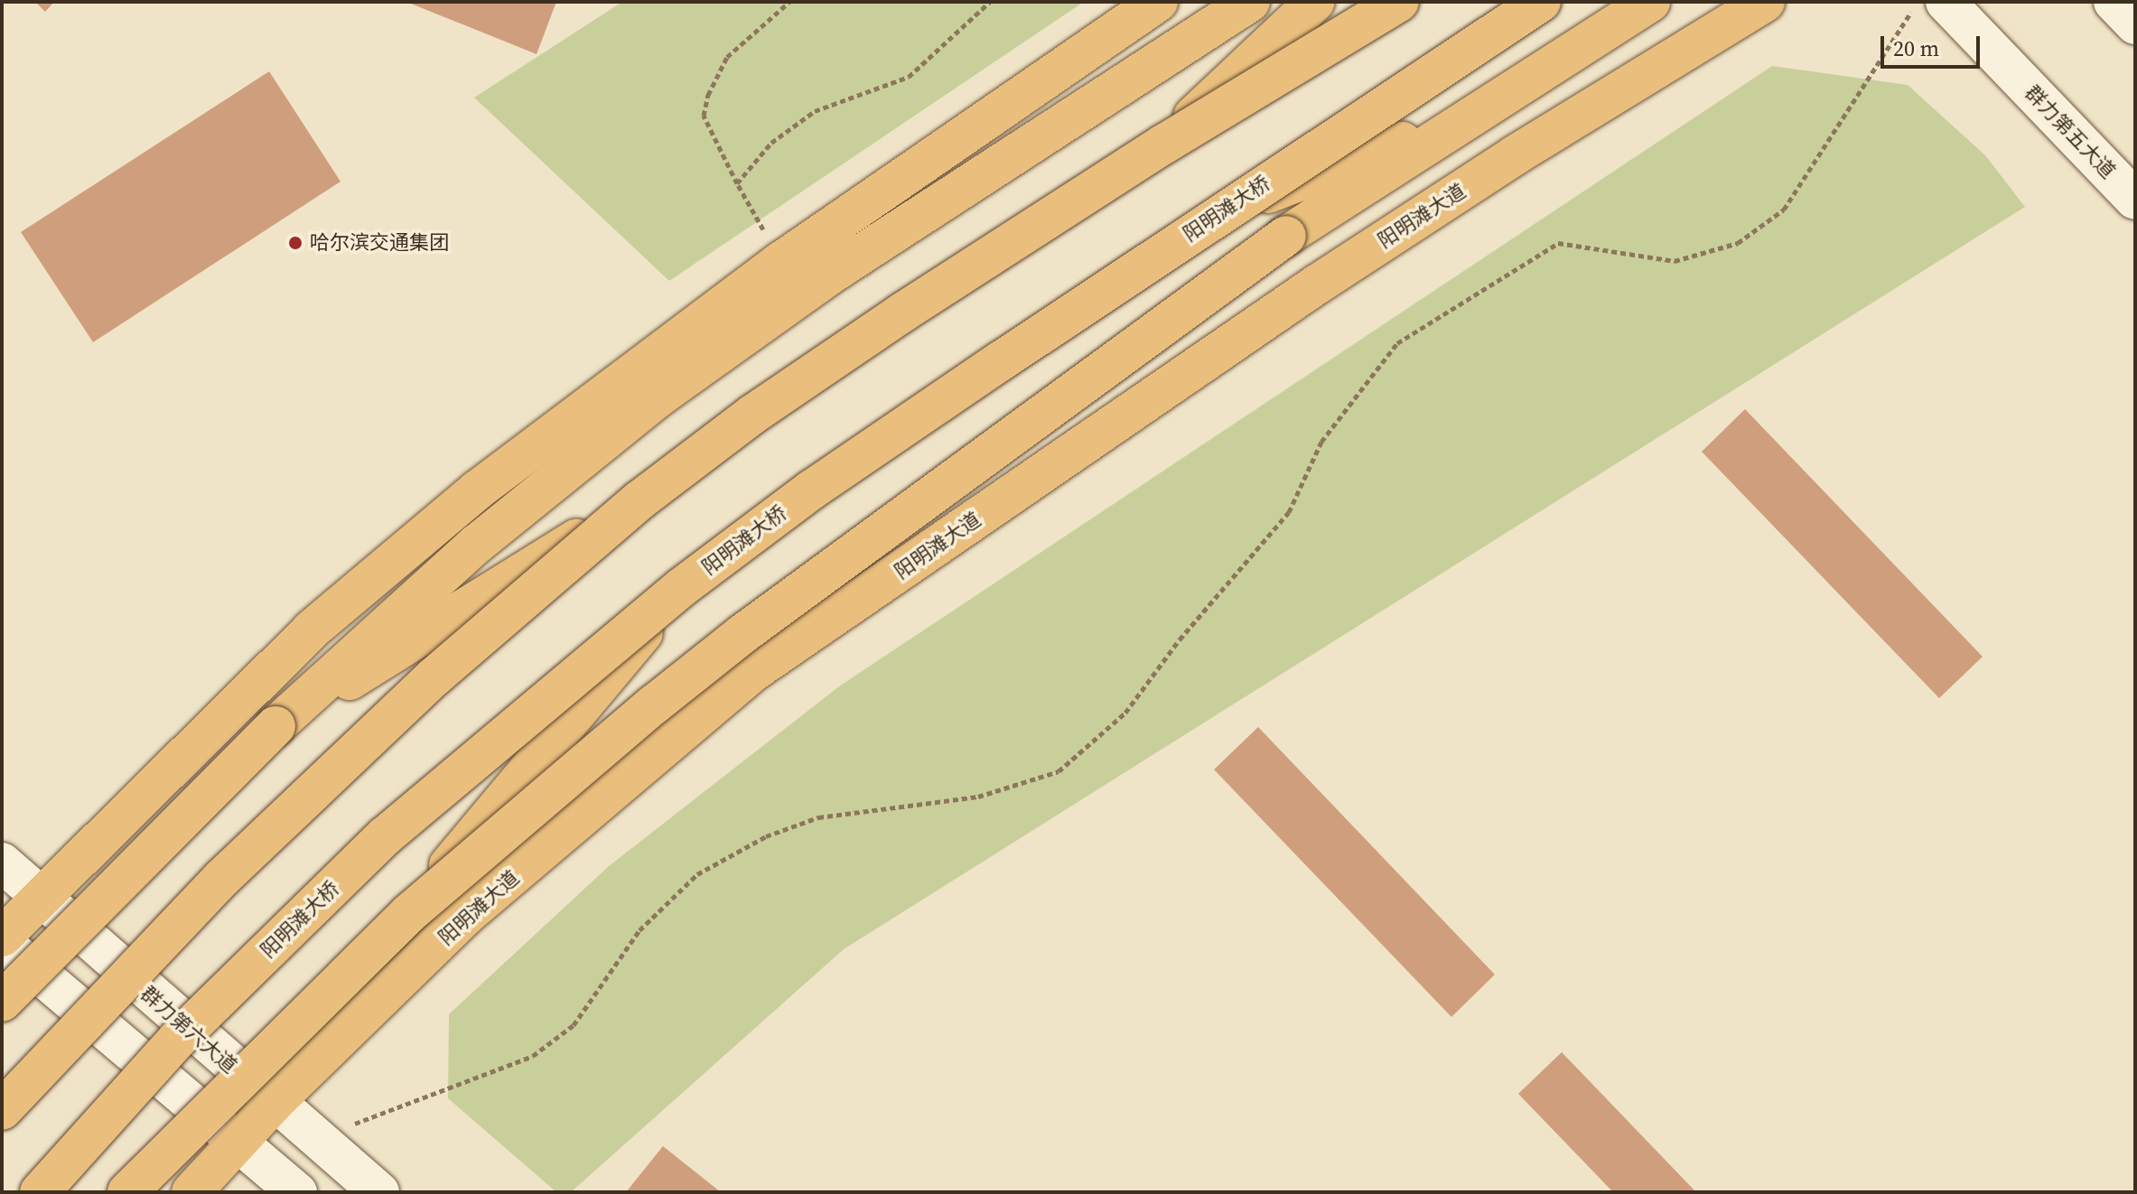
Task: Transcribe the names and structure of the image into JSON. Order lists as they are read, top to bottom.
{
  "streets": {
    "highway": ["阳明滩大桥", "阳明滩大道"],
    "main road": ["群力第五大道", "群力第六大道"]
  },
  "crossings": [
    ["阳明滩大道", "群力第六大道"]
  ],
  "places": ["哈尔滨交通集团"],
  "scale_bar": "20 m"
}
